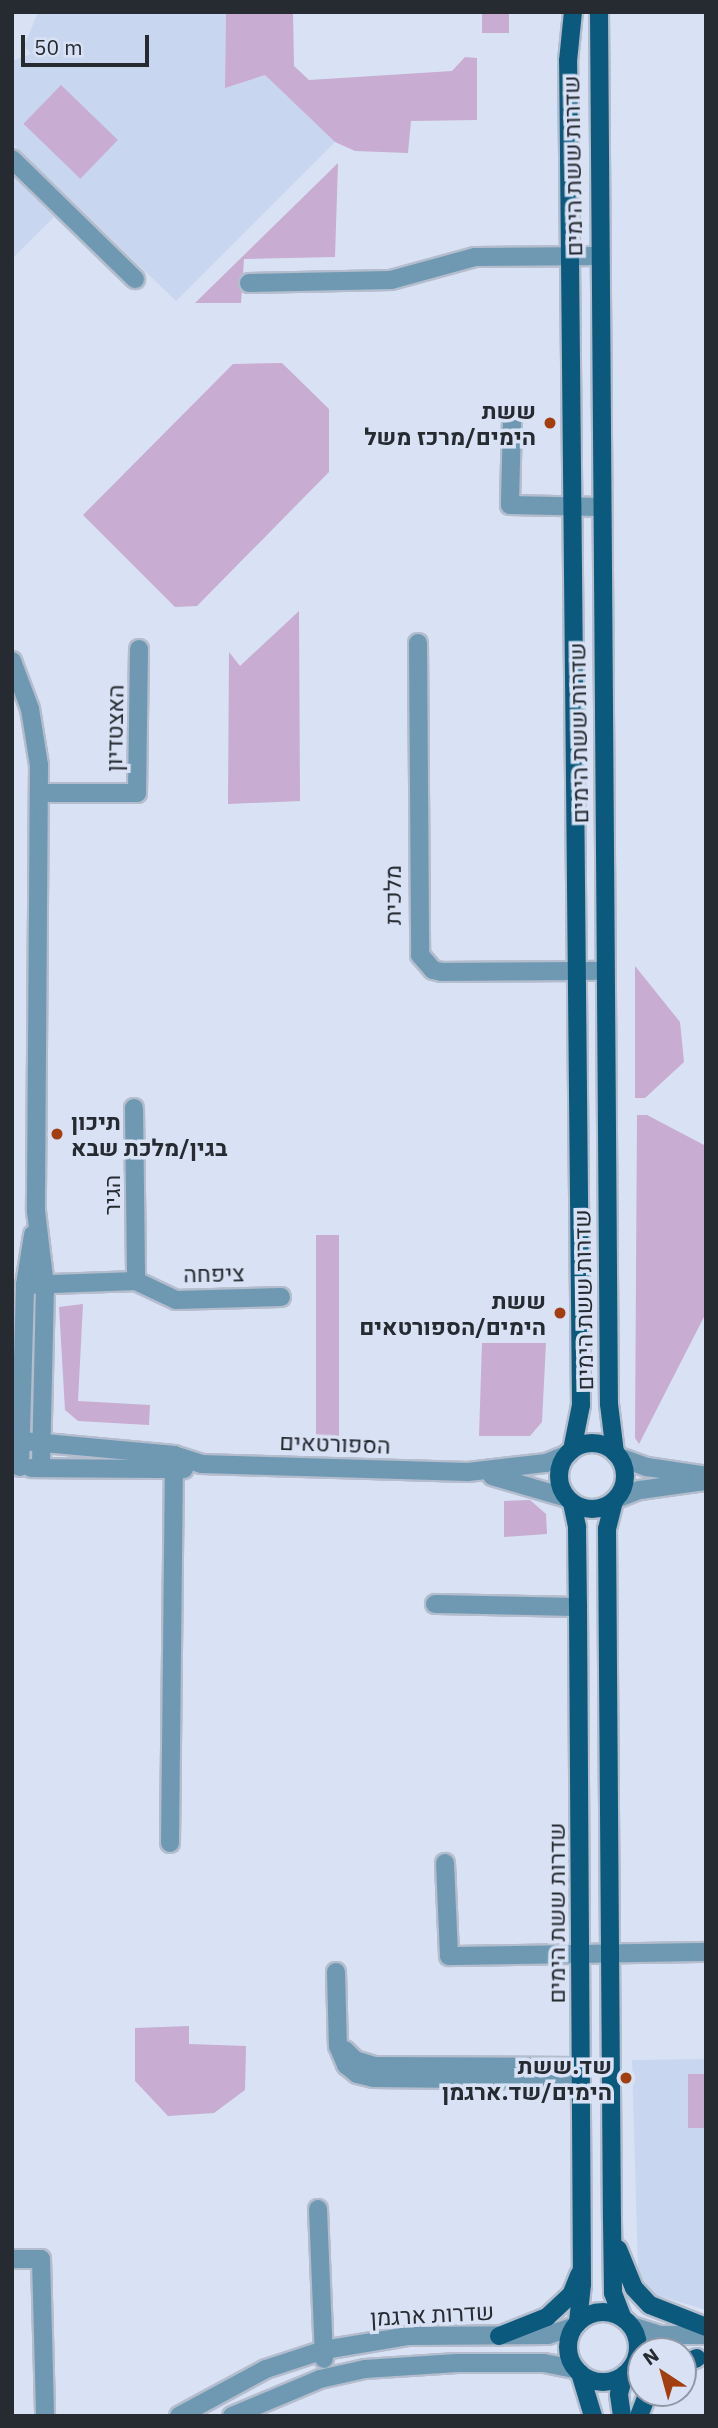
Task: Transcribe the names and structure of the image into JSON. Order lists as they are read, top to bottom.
{
  "streets": {
    "main road": ["שדרות ששת הימים"],
    "street": [
      "האצטדיון",
      "מלכית",
      "הגיר",
      "ציפחה",
      "הספורטאים",
      "שדרות ארגמן"
    ]
  },
  "crossings": [
    ["שדרות ששת הימים", "מלכית"],
    ["שדרות ששת הימים", "הספורטאים"],
    ["שדרות ששת הימים", "שדרות ארגמן"],
    ["הגיר", "ציפחה"]
  ],
  "places": [
    "ששת הימים/מרכז משל",
    "תיכון בגין/מלכת שבא",
    "ששת הימים/הספורטאים",
    "שד.ששת הימים/שד.ארגמן"
  ],
  "scale_bar": "50 m",
  "north": "top left"
}
